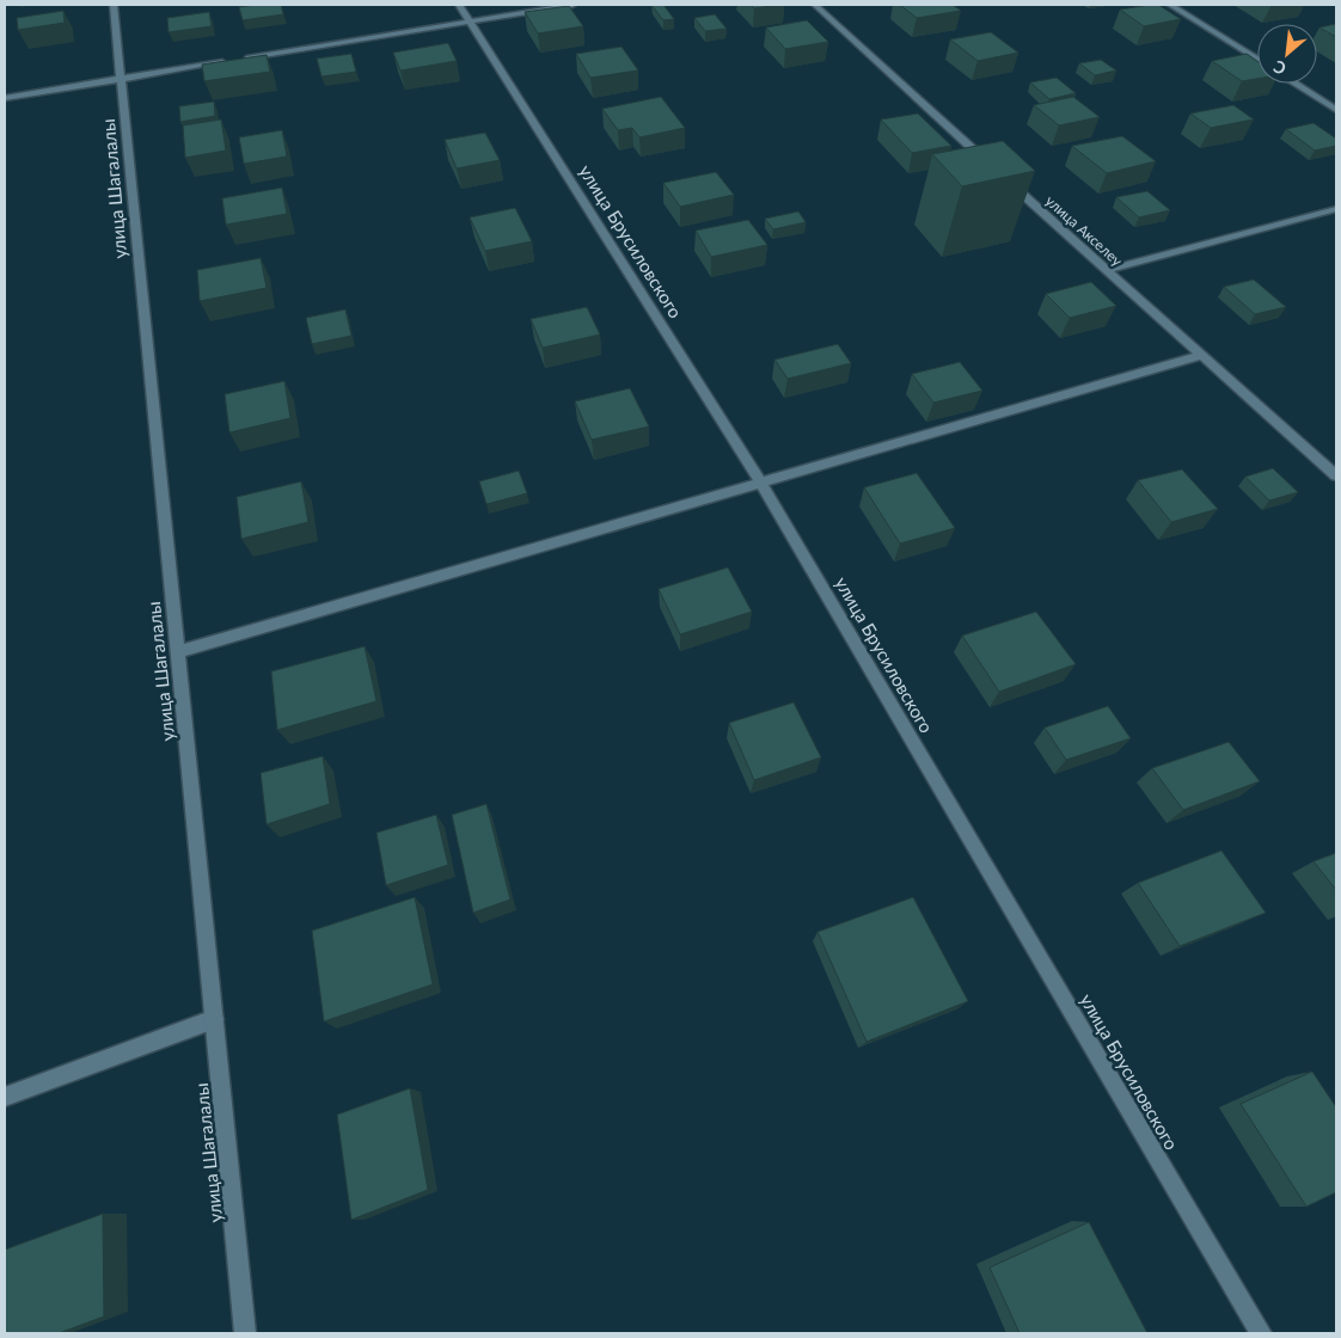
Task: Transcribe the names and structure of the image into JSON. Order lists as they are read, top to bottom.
{
  "streets": {
    "street": ["улица Шагалалы", "улица Акселеу", "улица Брусиловского"]
  },
  "north": "bottom left"
}
